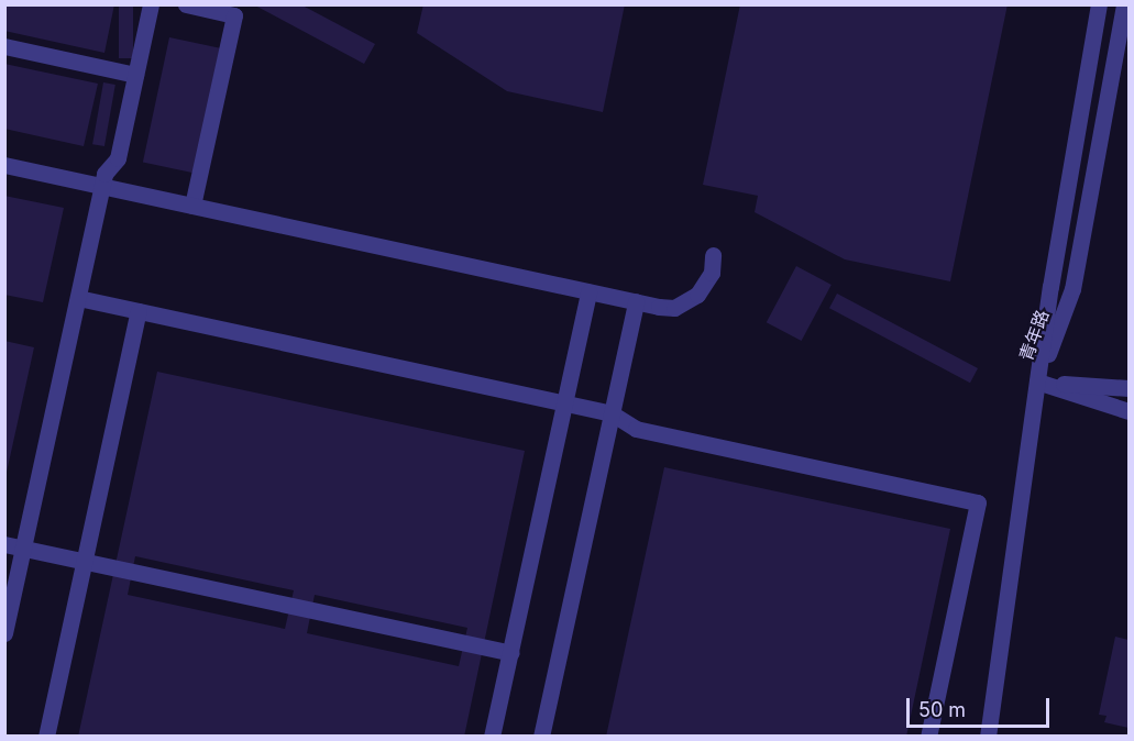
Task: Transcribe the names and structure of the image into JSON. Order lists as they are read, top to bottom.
{
  "streets": {
    "street": ["青年路"]
  },
  "scale_bar": "50 m"
}
